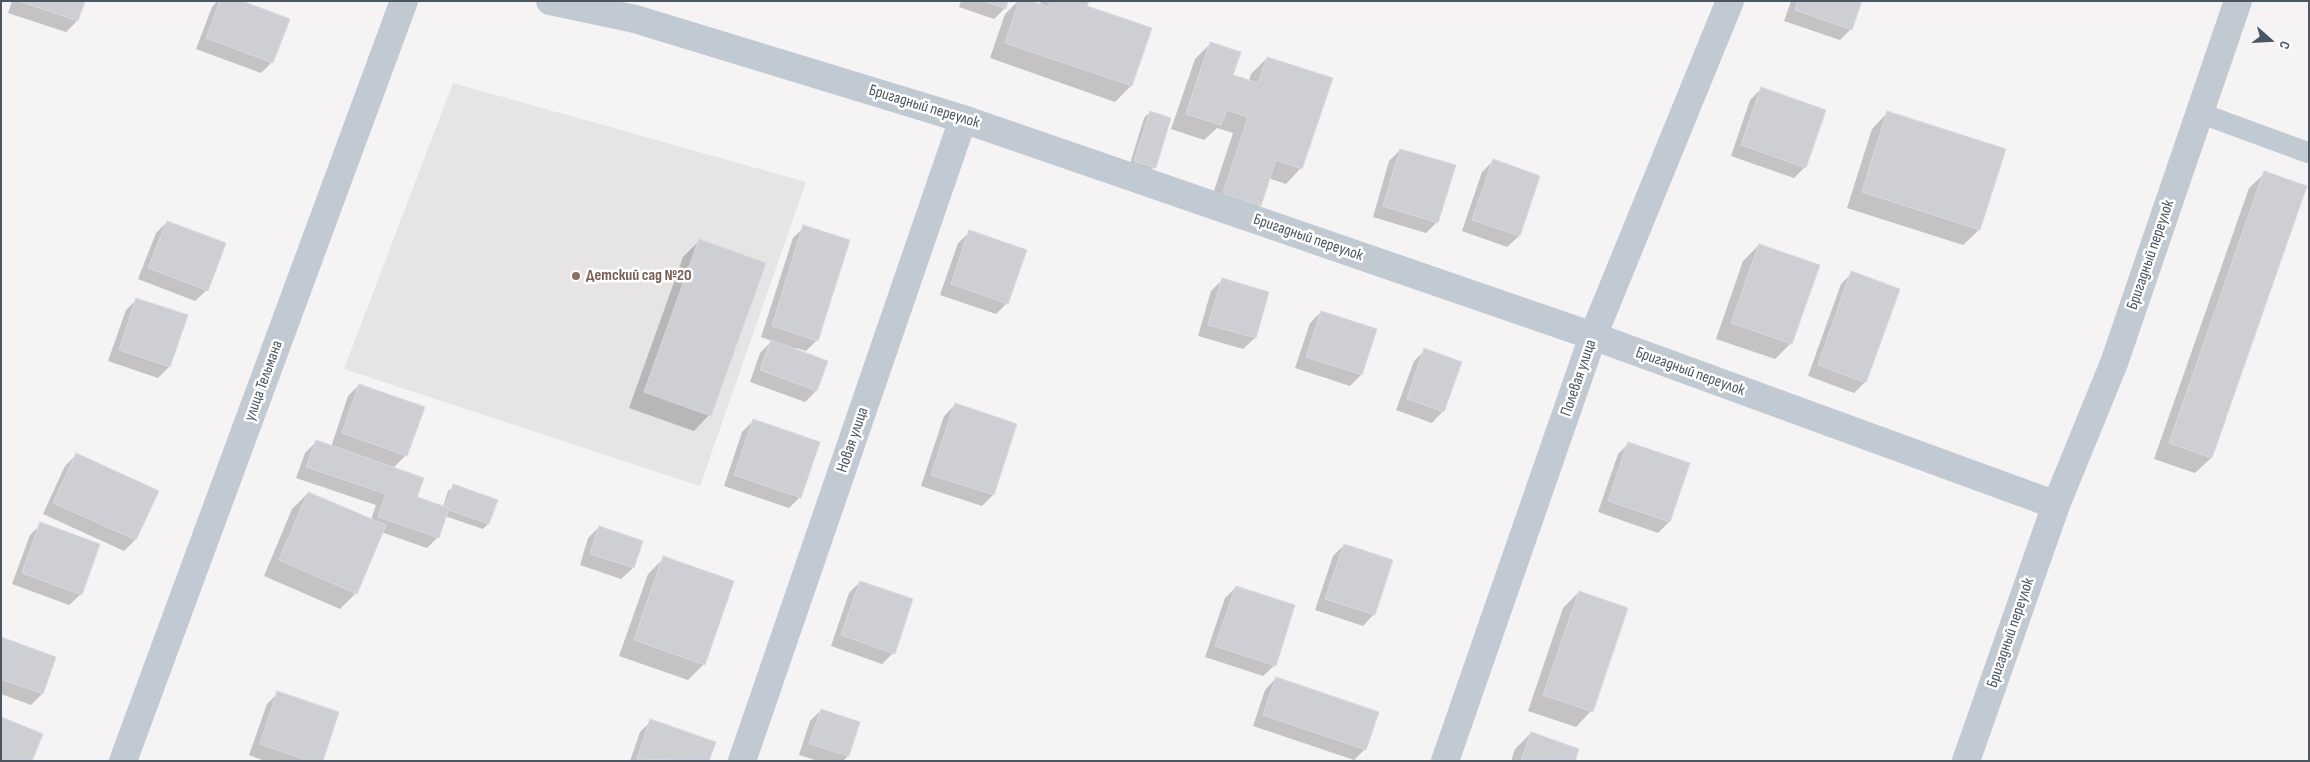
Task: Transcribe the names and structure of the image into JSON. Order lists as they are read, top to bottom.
{
  "streets": {
    "street": [
      "Бригадный переулок",
      "Полевая улица",
      "улица Тельмана",
      "Новая улица"
    ]
  },
  "crossings": [
    ["Бригадный переулок", "Полевая улица"],
    ["Бригадный переулок", "Новая улица"]
  ],
  "places": ["Детский сад №20"],
  "north": "right"
}
